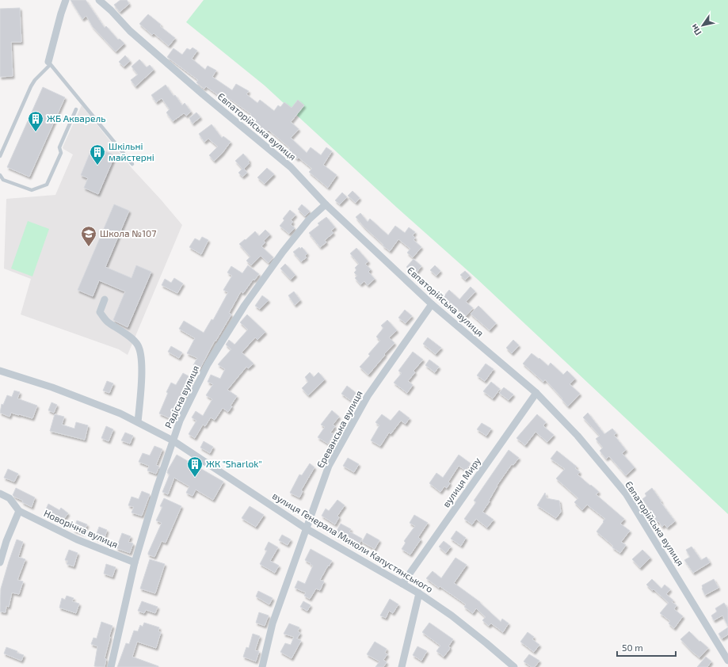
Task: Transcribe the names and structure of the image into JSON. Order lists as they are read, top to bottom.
{
  "streets": {
    "street": [
      "Євпаторійська вулиця",
      "Радісна вулиця",
      "Єреванська вулиця",
      "вулиця Миру",
      "Новорічна вулиця",
      "вулиця Генерала Миколи Капустянського"
    ]
  },
  "crossings": [
    ["Євпаторійська вулиця", "Радісна вулиця"],
    ["Євпаторійська вулиця", "Єреванська вулиця"],
    ["Євпаторійська вулиця", "вулиця Миру"],
    ["Радісна вулиця", "Новорічна вулиця"],
    ["Радісна вулиця", "вулиця Генерала Миколи Капустянського"],
    ["Єреванська вулиця", "вулиця Генерала Миколи Капустянського"],
    ["вулиця Миру", "вулиця Генерала Миколи Капустянського"]
  ],
  "places": {
    "building": ["ЖБ Акварель", "Шкільні майстерні", "ЖК \"Sharlok\""],
    "school or university": ["Школа №107"]
  },
  "scale_bar": "50 m",
  "north": "bottom left"
}
